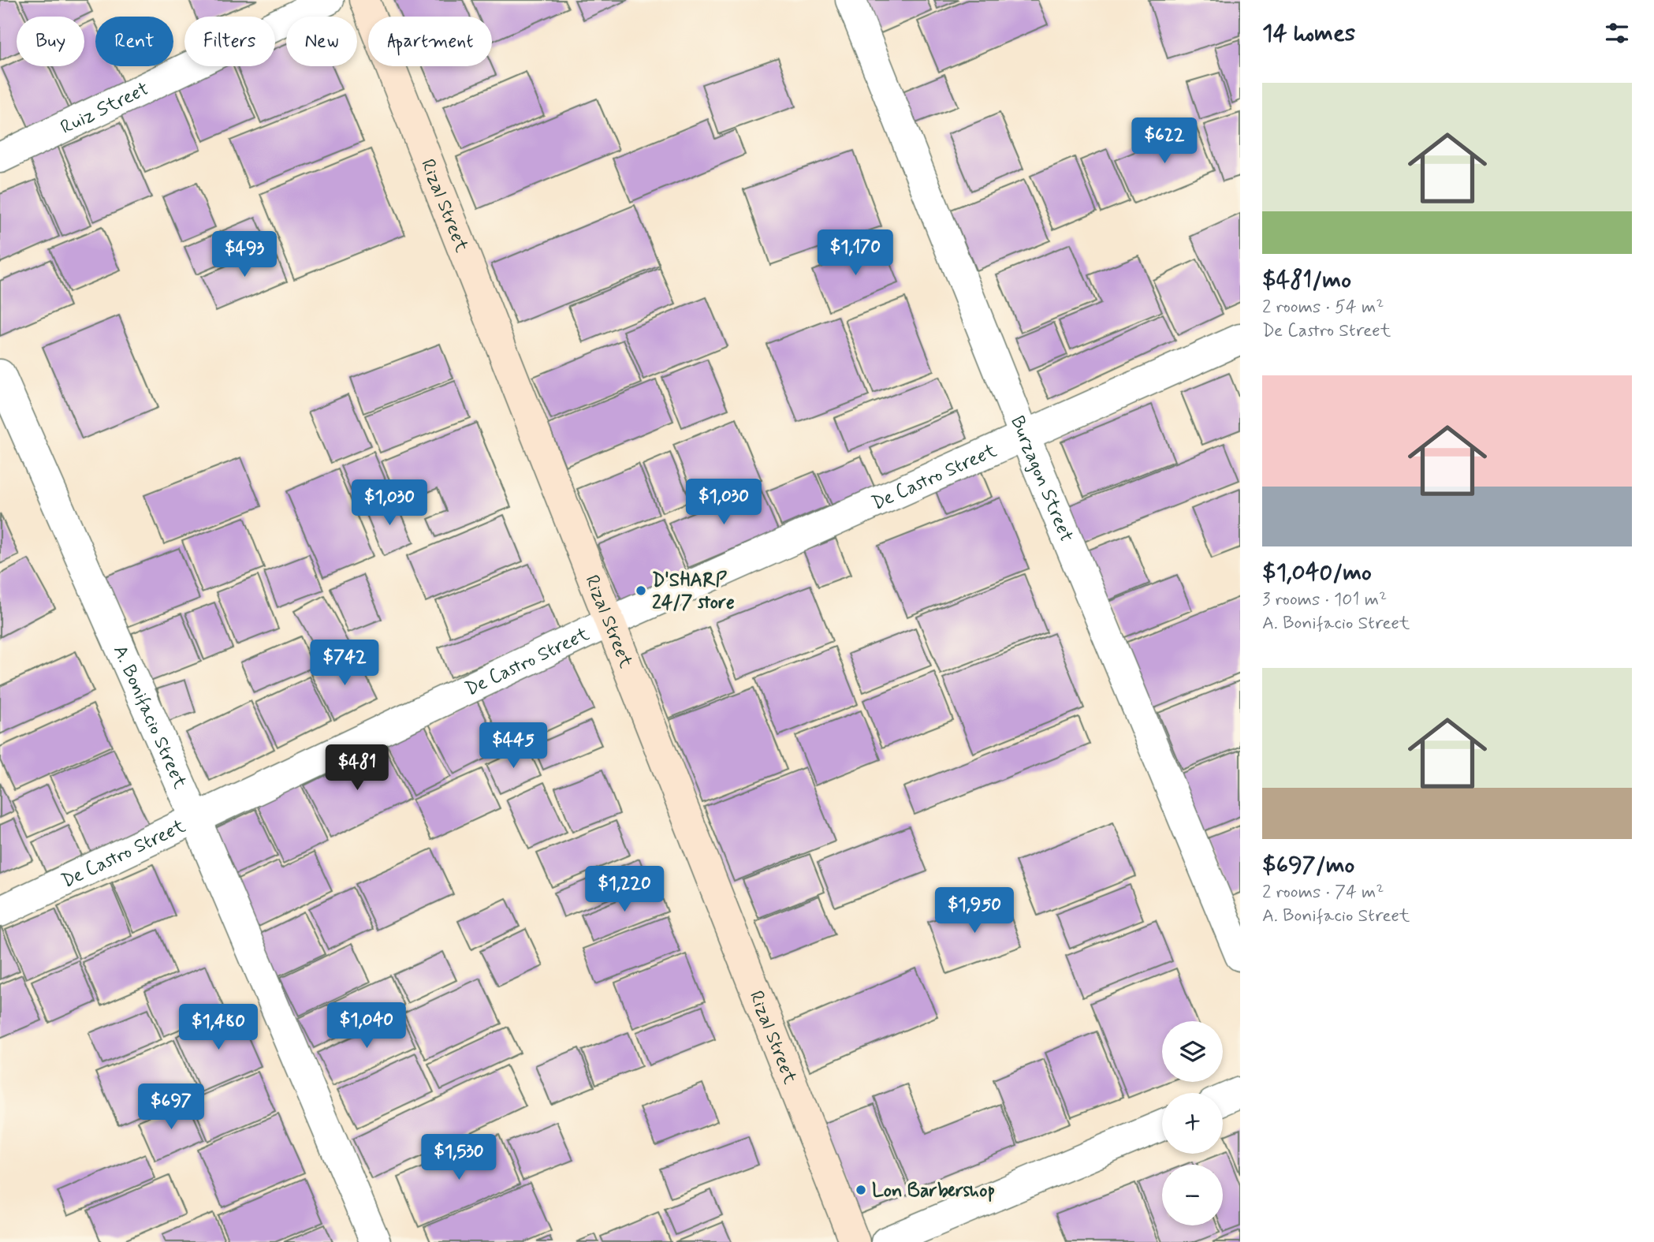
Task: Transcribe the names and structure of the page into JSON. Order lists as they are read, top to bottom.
{
  "streets": {
    "main road": ["Rizal Street"],
    "street": [
      "Ruiz Street",
      "De Castro Street",
      "Burzagon Street",
      "A. Bonifacio Street"
    ]
  },
  "crossings": [
    ["Rizal Street", "De Castro Street"],
    ["De Castro Street", "Burzagon Street"],
    ["De Castro Street", "A. Bonifacio Street"]
  ],
  "places": ["D'SHARP 24/7 store", "Lon Barbershop"],
  "page": {
    "heading": "14 homes",
    "chip": [
      "Buy",
      "Rent",
      "Filters",
      "New",
      "Apartment"
    ],
    "list": [
      {
        "name": "$481/mo",
        "note": "2 rooms · 54 m² · De Castro Street"
      },
      {
        "name": "$1,040/mo",
        "note": "3 rooms · 101 m² · A. Bonifacio Street"
      },
      {
        "name": "$697/mo",
        "note": "2 rooms · 74 m² · A. Bonifacio Street"
      }
    ],
    "price": [
      "$622",
      "$1,170",
      "$493",
      "$1,030",
      "$1,030",
      "$742",
      "$445",
      "$481",
      "$1,220",
      "$1,950",
      "$1,040",
      "$1,480",
      "$697",
      "$1,530"
    ],
    "map_buttons": ["+", "−"]
  }
}
